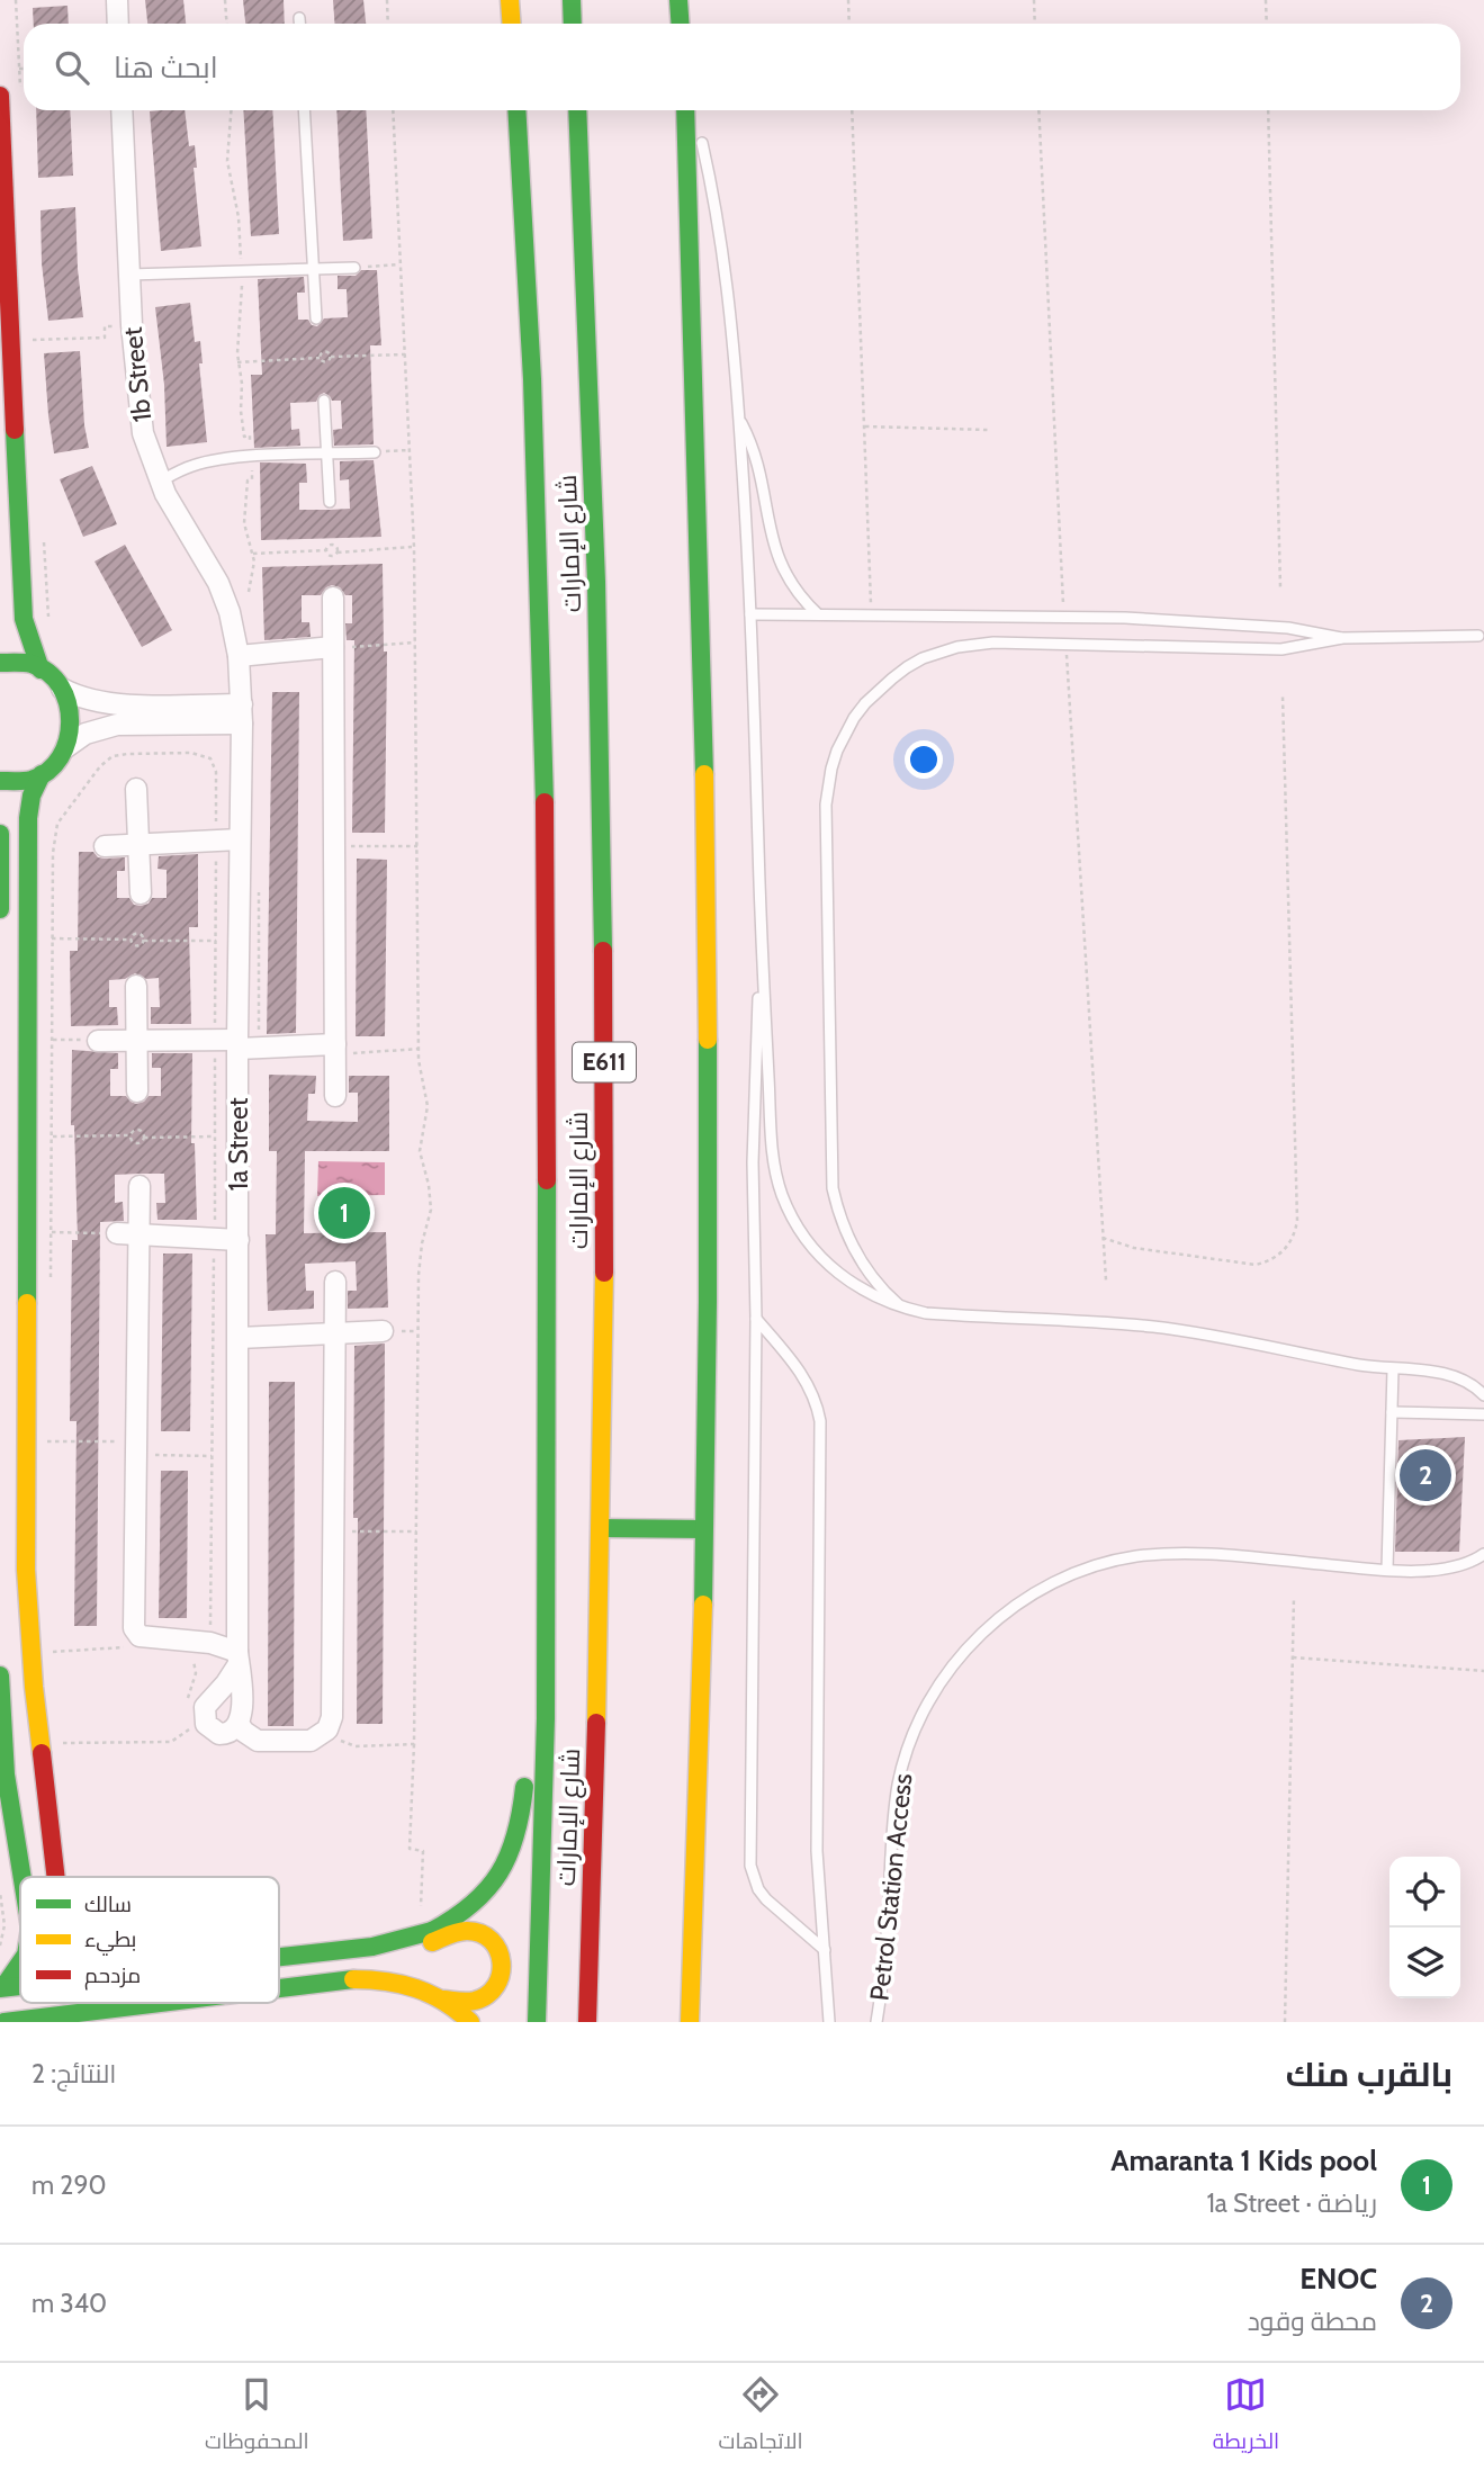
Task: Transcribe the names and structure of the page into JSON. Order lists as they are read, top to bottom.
{
  "streets": {
    "main road": ["شارع الإمارات", "E611"],
    "street": ["1b Street", "1a Street"],
    "lane": ["Petrol Station Access"]
  },
  "crossings": [
    ["1b Street", "1a Street"]
  ],
  "legend": ["سالك", "بطيء", "مزدحم"],
  "page": {
    "search": "ابحث هنا",
    "pins": ["1", "2"],
    "heading": ["بالقرب منك", "النتائج: 2"],
    "list": [
      {
        "mark": "1",
        "name": "Amaranta 1 Kids pool",
        "note": "رياضة · 1a Street",
        "value": "290 m"
      },
      {
        "mark": "2",
        "name": "ENOC",
        "note": "محطة وقود",
        "value": "340 m"
      }
    ],
    "nav": ["الخريطة", "الاتجاهات", "المحفوظات"]
  }
}
